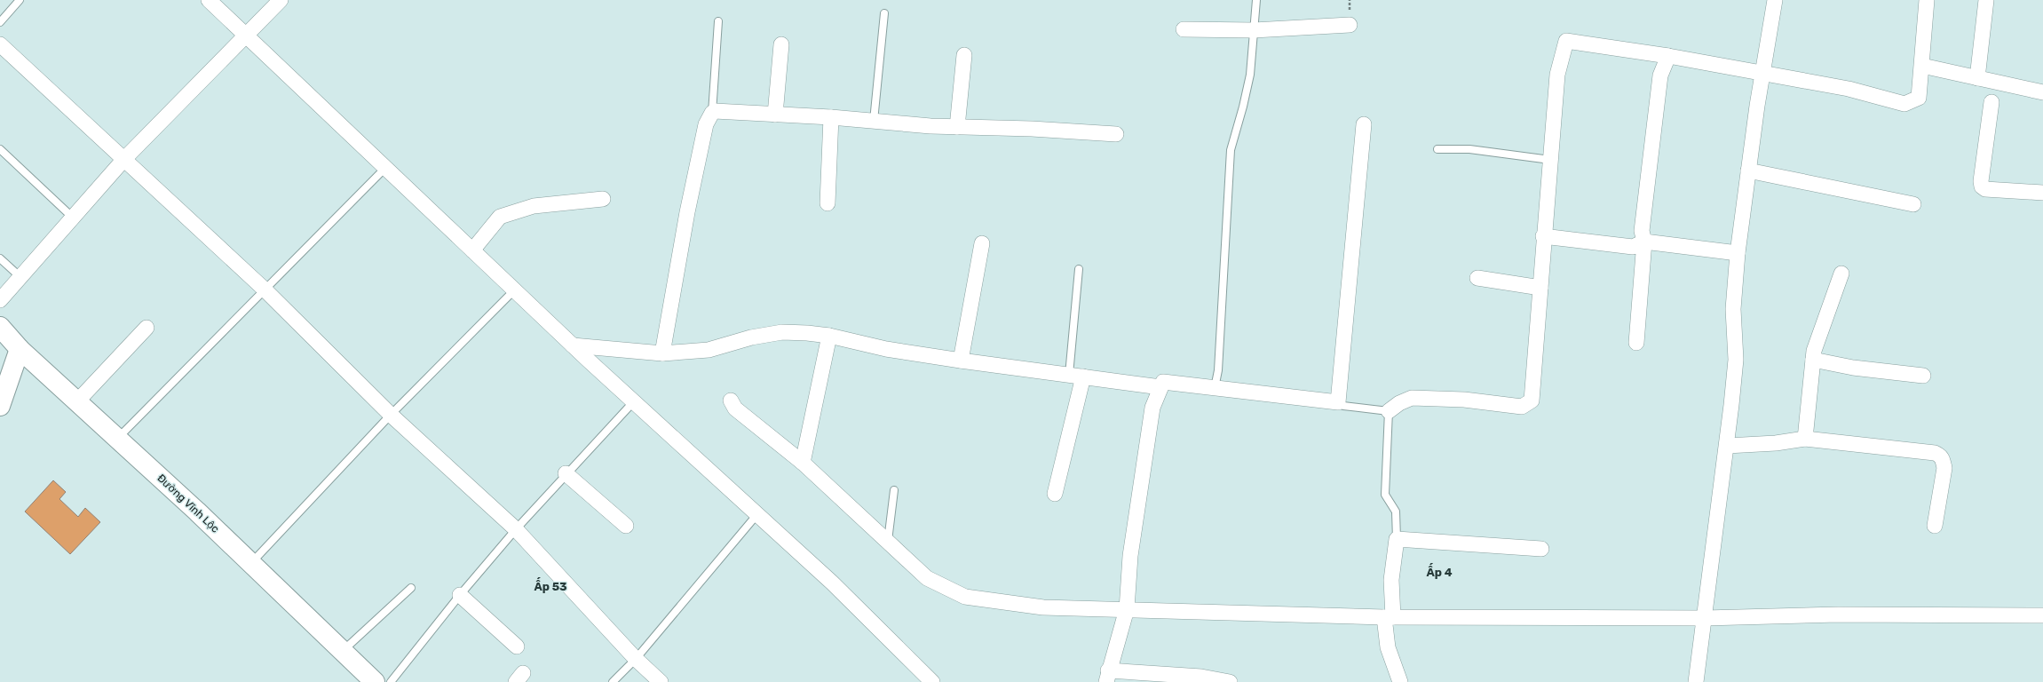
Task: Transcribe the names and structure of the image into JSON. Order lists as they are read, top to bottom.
{
  "streets": {
    "main road": ["Đường Vĩnh Lộc"]
  },
  "districts": ["Ấp 4", "Ấp 53"]
}
